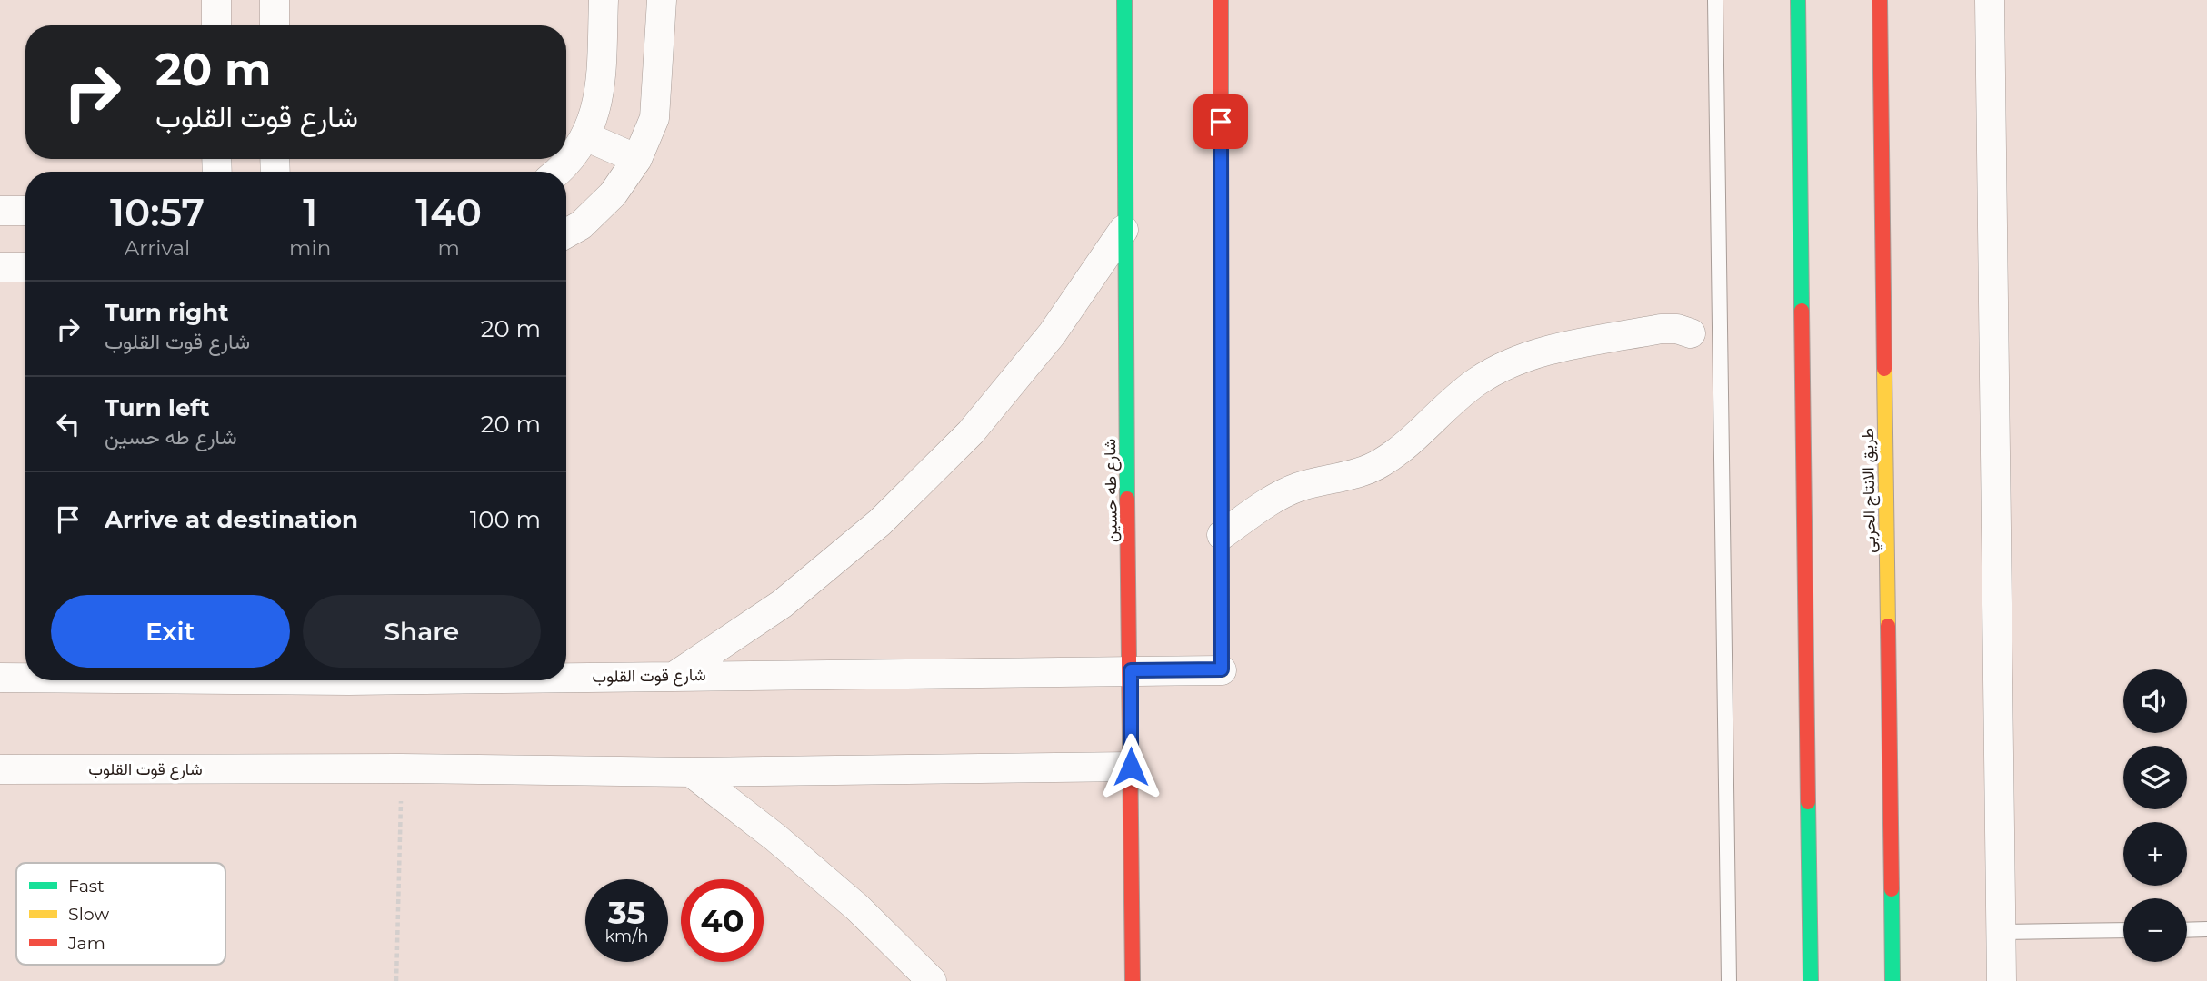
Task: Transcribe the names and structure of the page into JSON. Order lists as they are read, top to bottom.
{
  "streets": {
    "main road": ["شارع طه حسين", "طريق الانتاج الحربي"],
    "street": ["شارع قوت القلوب"]
  },
  "crossings": [
    ["شارع طه حسين", "شارع قوت القلوب"]
  ],
  "legend": ["Fast", "Slow", "Jam"],
  "page": {
    "turn": ["20 m", "شارع قوت القلوب"],
    "eta": [
      "10:57",
      "Arrival",
      "1",
      "min",
      "140",
      "m"
    ],
    "list": [
      {
        "name": "Turn right",
        "note": "شارع قوت القلوب",
        "value": "20 m"
      },
      {
        "name": "Turn left",
        "note": "شارع طه حسين",
        "value": "20 m"
      },
      {
        "name": "Arrive at destination",
        "value": "100 m"
      }
    ],
    "buttons": ["Exit", "Share"],
    "map_buttons": ["+", "−"],
    "speed": "35 km/h",
    "limit": "40"
  }
}
